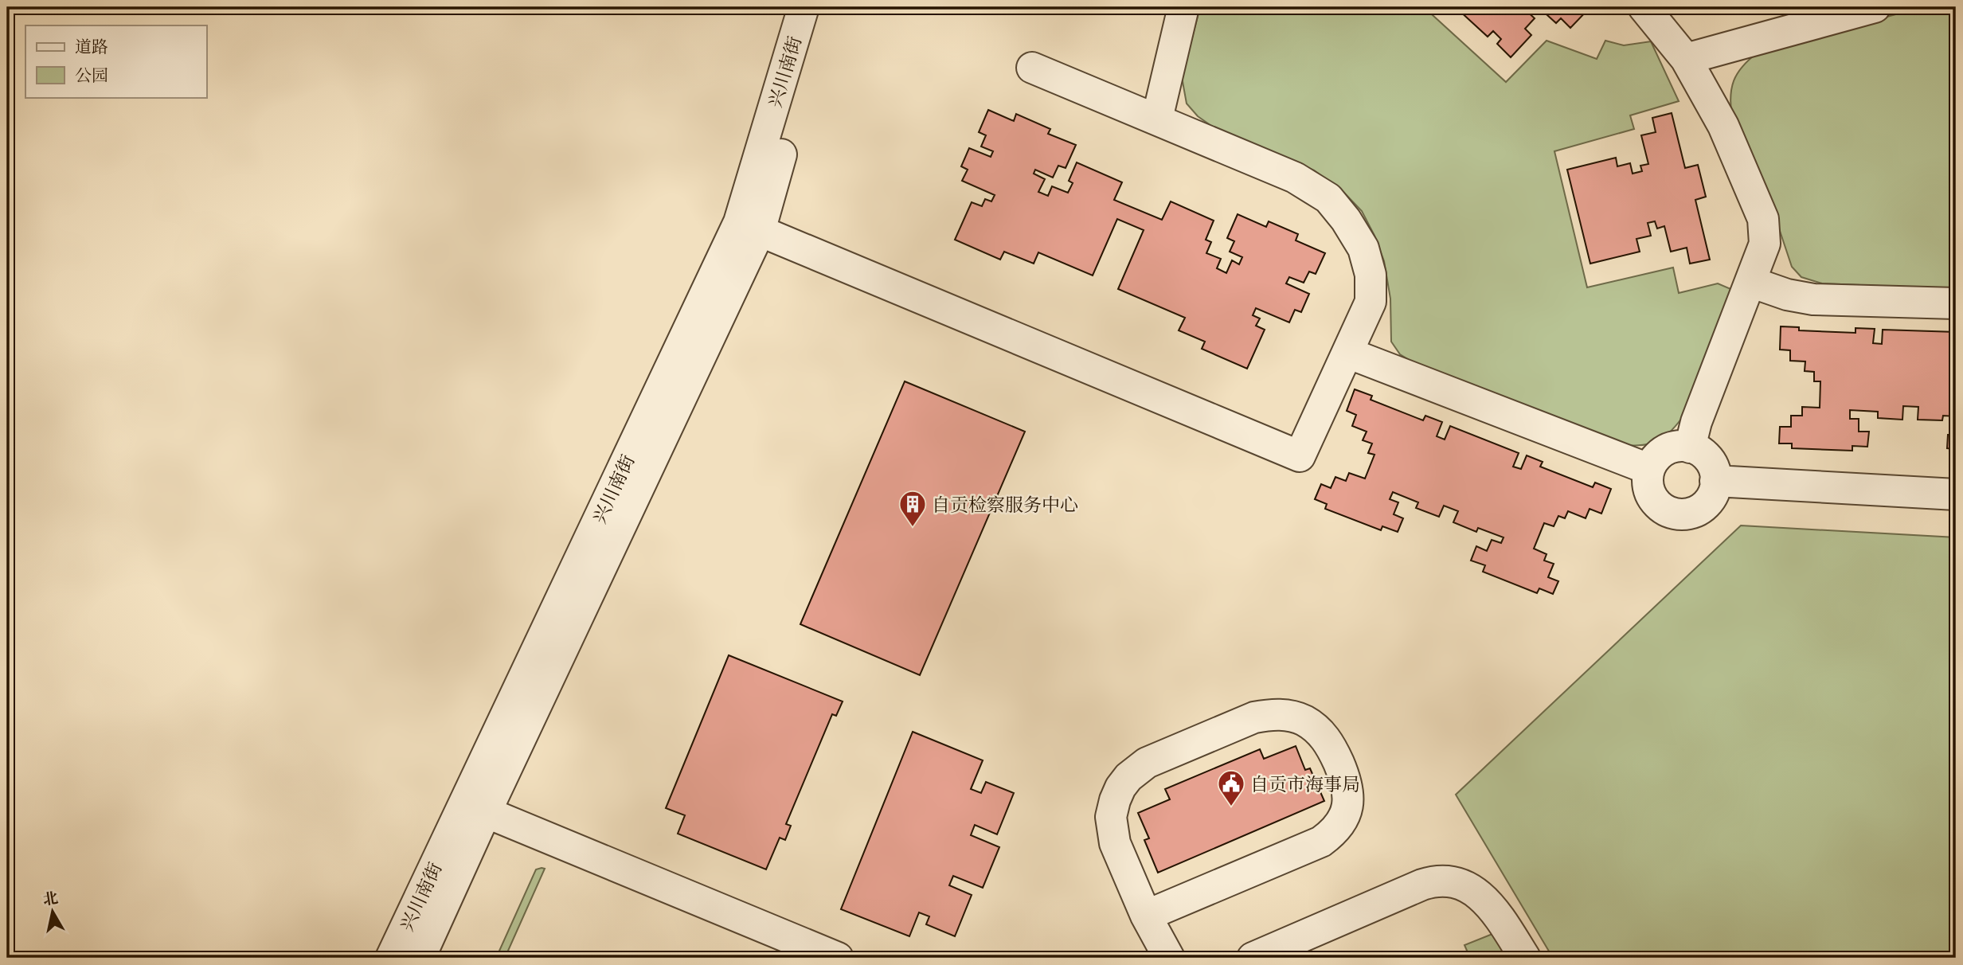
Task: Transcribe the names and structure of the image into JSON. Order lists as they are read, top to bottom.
{
  "streets": {
    "street": ["兴川南街"]
  },
  "places": {
    "building": ["自贡检察服务中心"],
    "public building": ["自贡市海事局"]
  },
  "legend": ["道路", "公园"],
  "north": "top"
}
